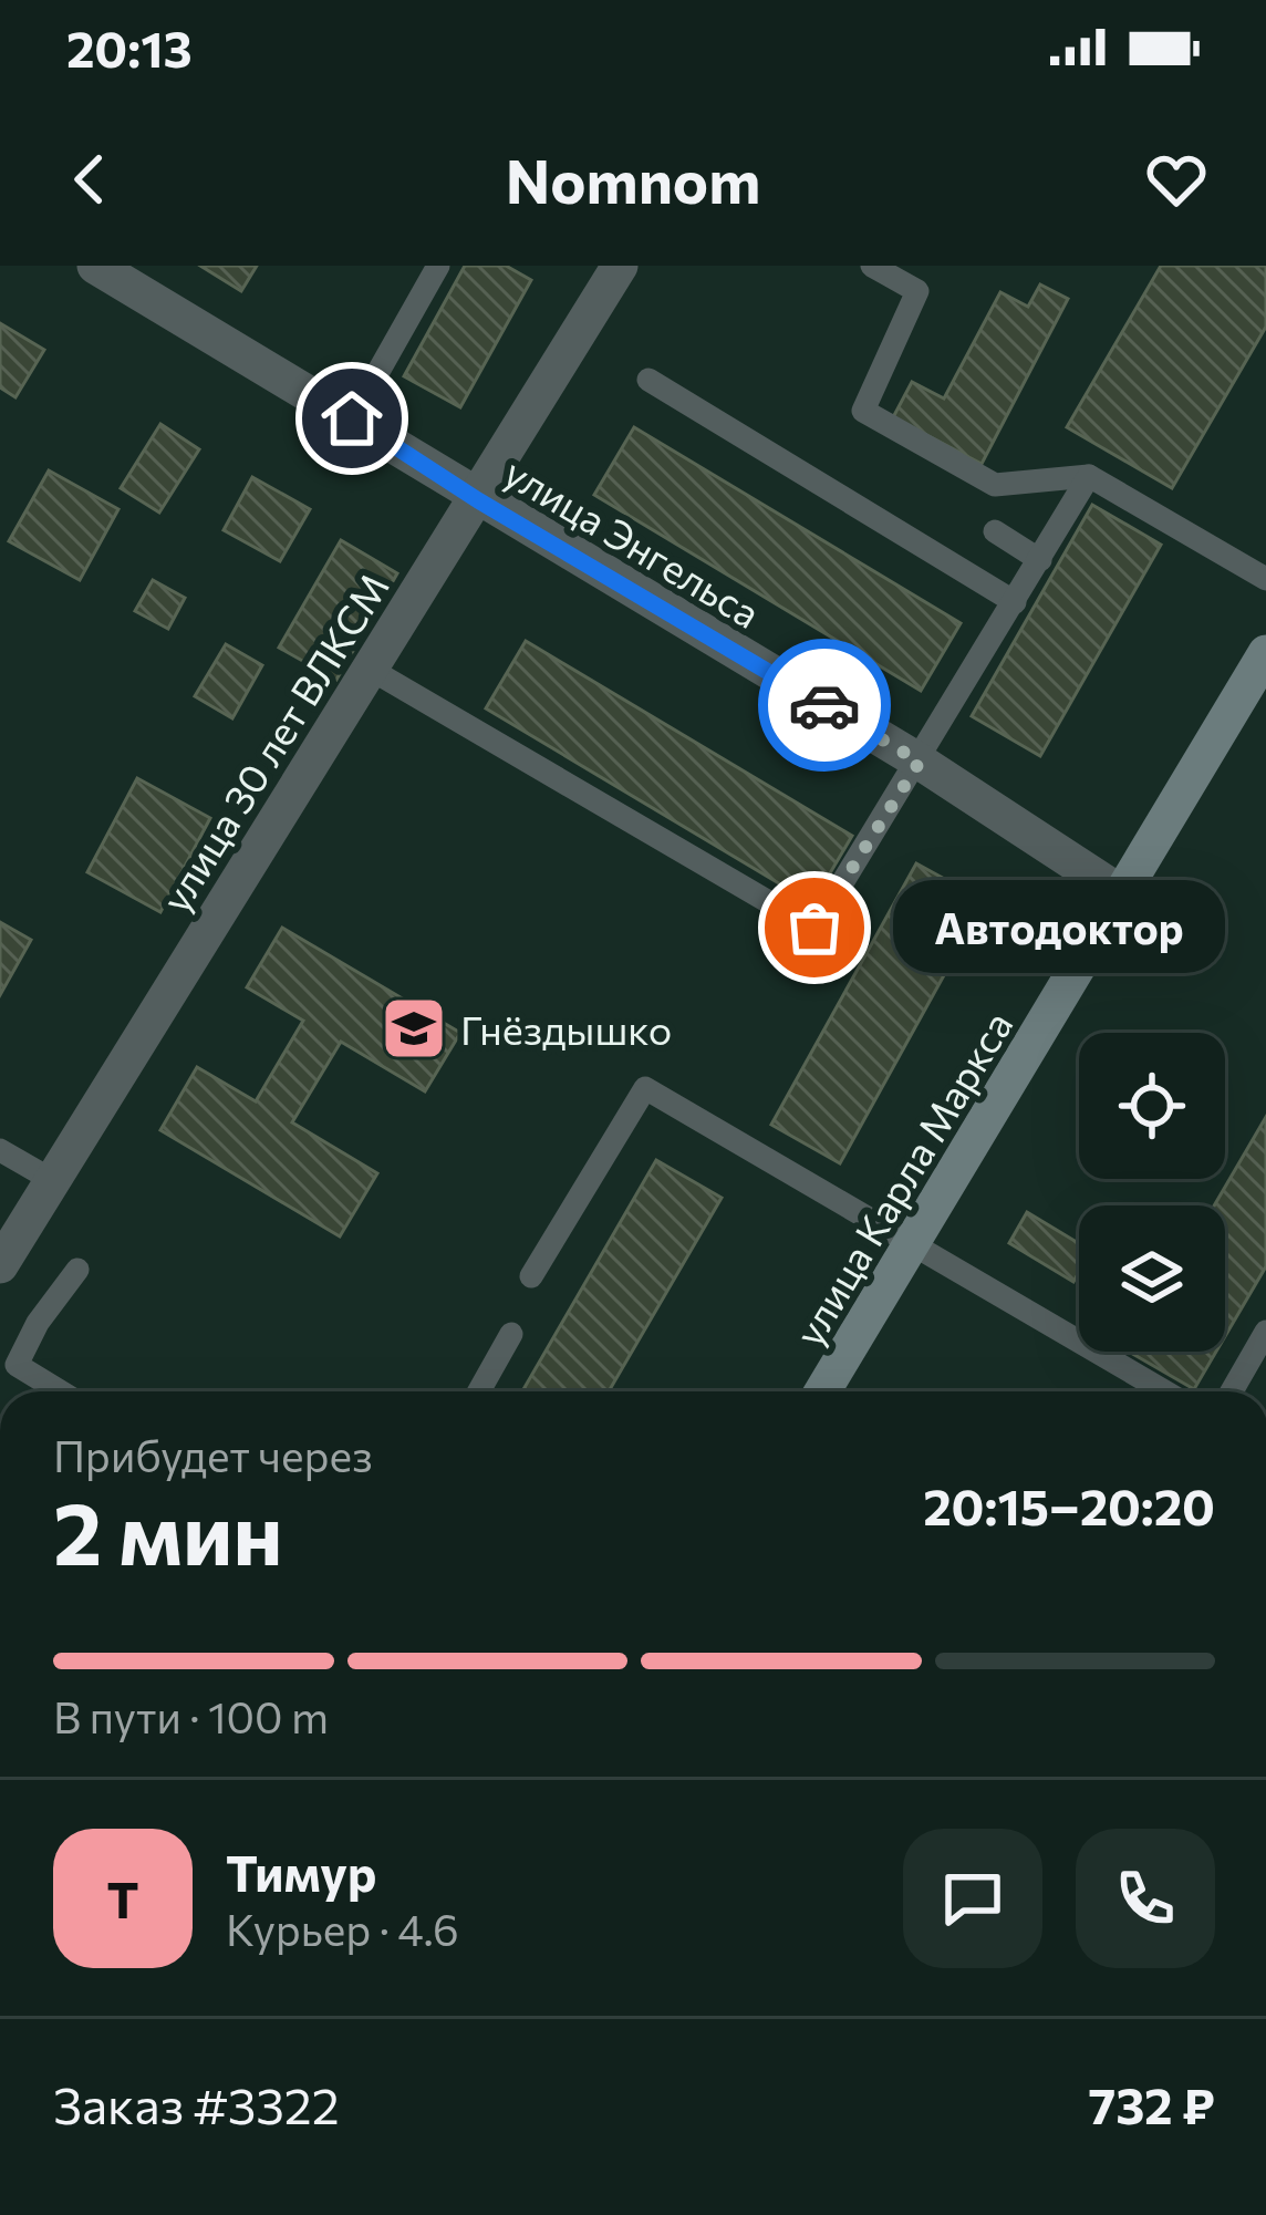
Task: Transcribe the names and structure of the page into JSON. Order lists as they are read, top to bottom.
{
  "streets": {
    "main road": ["улица Карла Маркса"],
    "street": ["улица Энгельса", "улица 30 лет ВЛКСМ"]
  },
  "crossings": [
    ["улица Энгельса", "улица 30 лет ВЛКСМ"],
    ["улица Энгельса", "улица Карла Маркса"]
  ],
  "places": {
    "other": ["Автодоктор"],
    "school or university": ["Гнёздышко"]
  },
  "page": {
    "status": "20:13",
    "header": "Nomnom",
    "bubble": "Автодоктор",
    "heading": ["2 мин", "Прибудет через", "20:15–20:20"],
    "panel": [
      "Тимур",
      "Курьер · 4.6",
      "Заказ #3322",
      "732 ₽"
    ],
    "bar": "В пути · 100 m",
    "round": "Т"
  }
}
